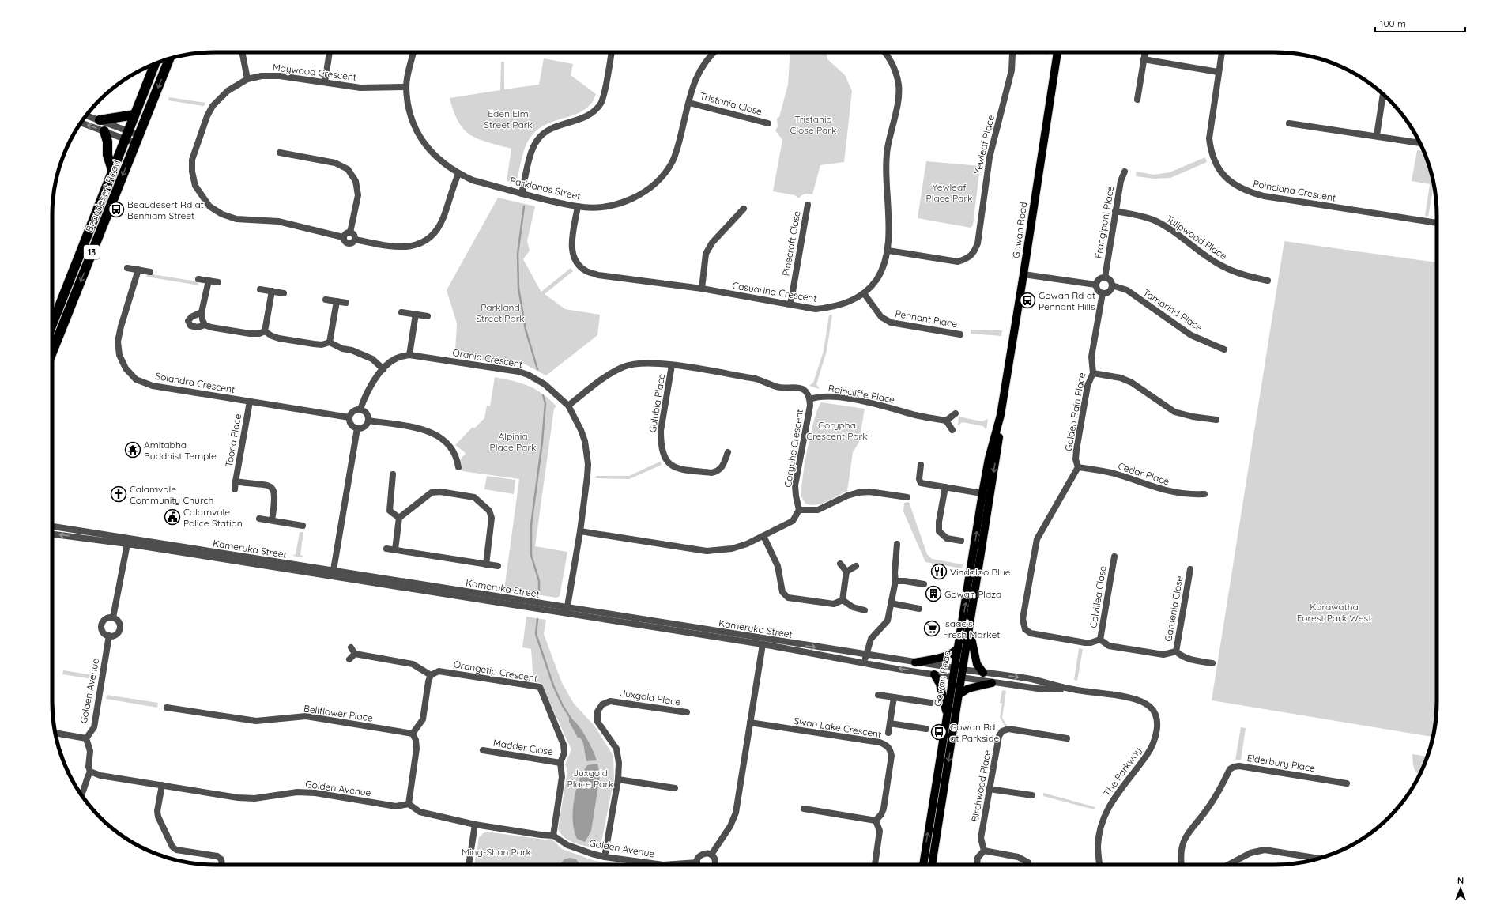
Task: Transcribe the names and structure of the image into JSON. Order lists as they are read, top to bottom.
{
  "streets": {
    "highway": ["Beaudesert Road", "13"],
    "main road": ["Gowan Road"],
    "street": [
      "Maywood Crescent",
      "Tristania Close",
      "Yewleaf Place",
      "Parklands Street",
      "Poinciana Crescent",
      "Frangipani Place",
      "Tulipwood Place",
      "Pinecroft Close",
      "Casuarina Crescent",
      "Tamarind Place",
      "Pennant Place",
      "Orania Crescent",
      "Solandra Crescent",
      "Raincliffe Place",
      "Gulubia Place",
      "Golden Rain Place",
      "Toona Place",
      "Corypha Crescent",
      "Cedar Place",
      "Kameruka Street",
      "Colvillea Close",
      "Gardenia Close",
      "Orangetip Crescent",
      "Golden Avenue",
      "Juxgold Place",
      "Bellflower Place",
      "Swan Lake Crescent",
      "Madder Close",
      "Elderbury Place",
      "The Parkway",
      "Birchwood Place"
    ]
  },
  "crossings": [
    ["Maywood Crescent", "Parklands Street"],
    ["Tristania Close", "Parklands Street"],
    ["Yewleaf Place", "Casuarina Crescent"],
    ["Parklands Street", "Casuarina Crescent"],
    ["Frangipani Place", "Tulipwood Place"],
    ["Frangipani Place", "Tamarind Place"],
    ["Frangipani Place", "Golden Rain Place"],
    ["Gowan Road", "Kameruka Street"],
    ["Gowan Road", "The Parkway"],
    ["Pinecroft Close", "Casuarina Crescent"],
    ["Casuarina Crescent", "Pennant Place"],
    ["Tamarind Place", "Golden Rain Place"],
    ["Orania Crescent", "Solandra Crescent"],
    ["Orania Crescent", "Corypha Crescent"],
    ["Orania Crescent", "Kameruka Street"],
    ["Solandra Crescent", "Toona Place"],
    ["Raincliffe Place", "Corypha Crescent"],
    ["Gulubia Place", "Corypha Crescent"],
    ["Golden Rain Place", "Cedar Place"],
    ["Kameruka Street", "The Parkway"],
    ["Orangetip Crescent", "Golden Avenue"],
    ["Orangetip Crescent", "Madder Close"],
    ["Golden Avenue", "Juxgold Place"]
  ],
  "parks": [
    "Eden Elm Street Park",
    "Tristania Close Park",
    "Yewleaf Place Park",
    "Parkland Street Park",
    "Corypha Crescent Park",
    "Alpinia Place Park",
    "Karawatha Forest Park West",
    "Juxgold Place Park",
    "Ming-Shan Park"
  ],
  "places": {
    "bus stop": ["Beaudesert Rd at Benhiam Street", "Gowan Rd at Pennant Hills", "Gowan Rd at Parkside"],
    "temple": ["Amitabha Buddhist Temple"],
    "church": ["Calamvale Community Church"],
    "public building": ["Calamvale Police Station"],
    "restaurant": ["Vindaloo Blue"],
    "building": ["Gowan Plaza"],
    "supermarket": ["Isaac's Fresh Market"]
  },
  "scale_bar": "100 m",
  "north": "top"
}
